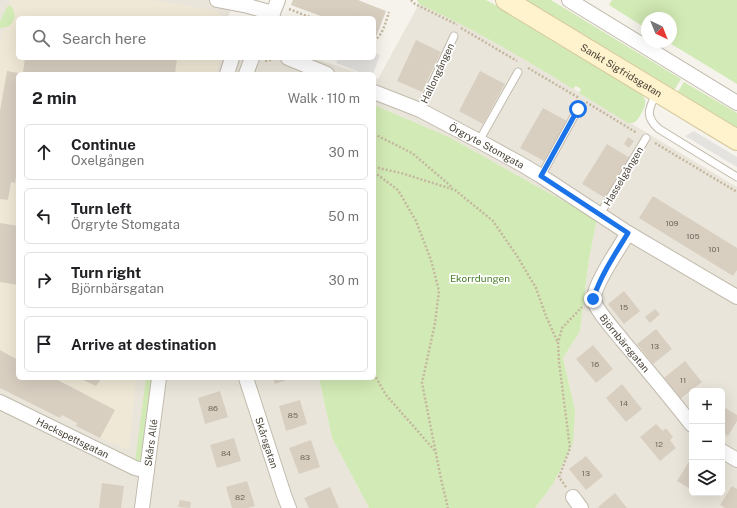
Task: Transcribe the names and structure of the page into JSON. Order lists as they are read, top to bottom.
{
  "streets": {
    "street": [
      "Sankt Sigfridsgatan",
      "Örgryte Stomgata",
      "Björnbärsgatan",
      "Hackspettsgatan",
      "Skårs Allé",
      "Skårsgatan"
    ],
    "lane": ["Hallongången", "Hasselgången"]
  },
  "crossings": [
    ["Hallongången", "Örgryte Stomgata"],
    ["Örgryte Stomgata", "Hasselgången"],
    ["Örgryte Stomgata", "Björnbärsgatan"],
    ["Hackspettsgatan", "Skårs Allé"]
  ],
  "parks": ["Ekorrdungen"],
  "house_numbers": [
    "109",
    "105",
    "101",
    "15",
    "13",
    "16",
    "11",
    "14",
    "86",
    "85",
    "12",
    "84",
    "83",
    "13",
    "82"
  ],
  "north": "bottom right",
  "page": {
    "search": "Search here",
    "heading": ["2 min", "Walk · 110 m"],
    "list": [
      ["Continue", "Oxelgången", "30 m"],
      ["Turn left", "Örgryte Stomgata", "50 m"],
      ["Turn right", "Björnbärsgatan", "30 m"],
      "Arrive at destination"
    ],
    "map_buttons": ["+", "−"]
  }
}
